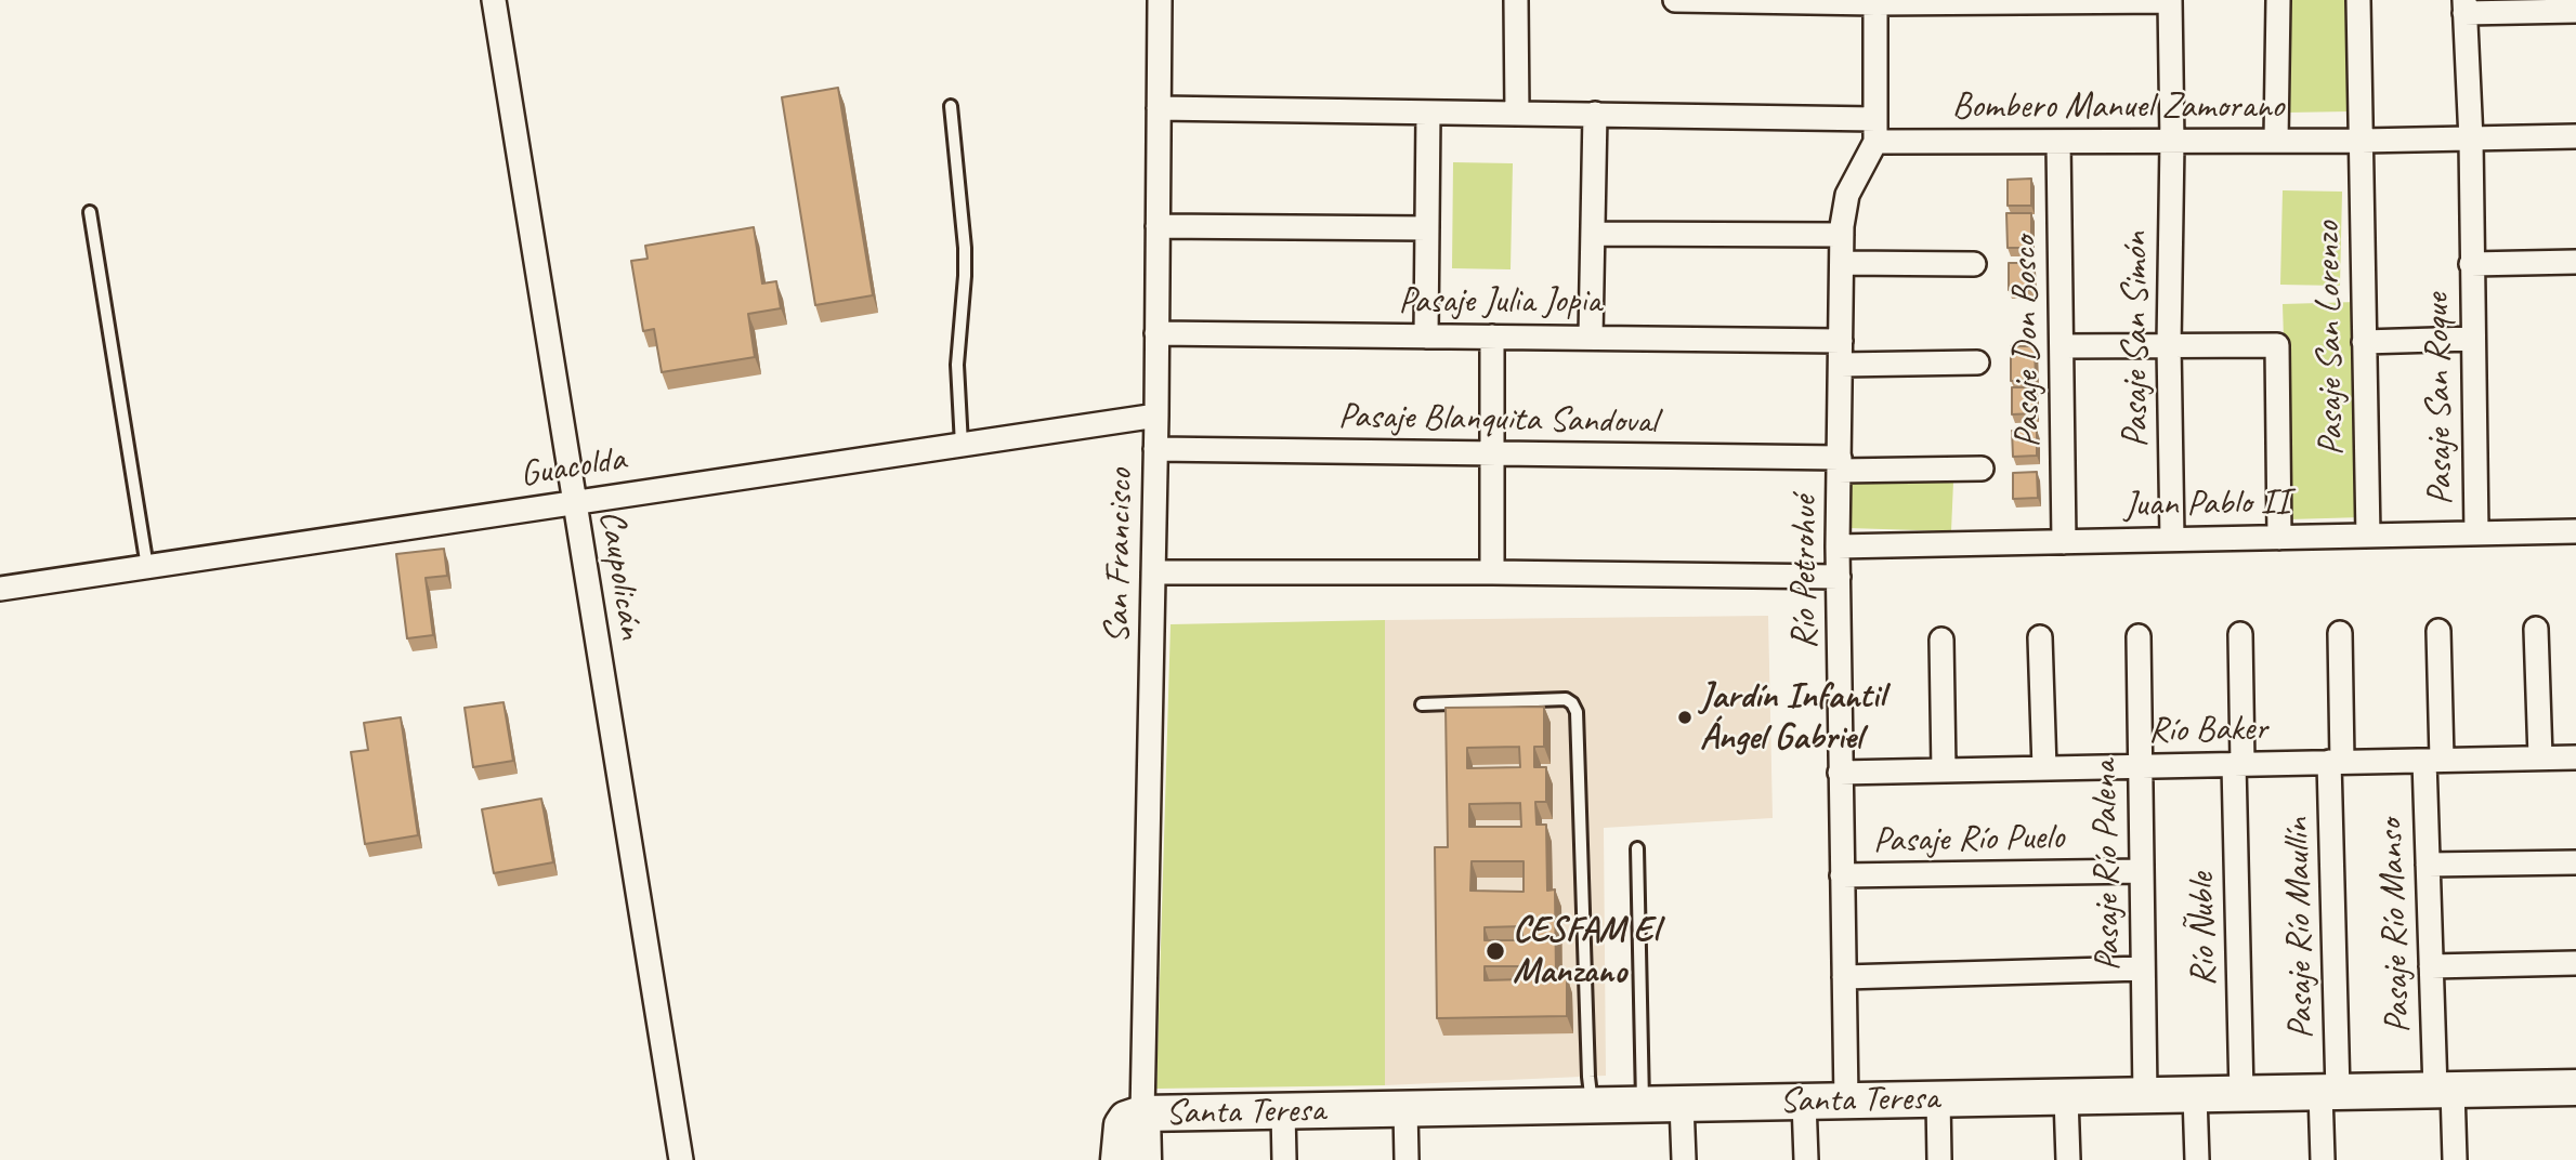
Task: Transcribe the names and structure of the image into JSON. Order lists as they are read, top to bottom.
{
  "streets": {
    "street": [
      "Bombero Manuel Zamorano",
      "Pasaje Julia Jopia",
      "Pasaje San Lorenzo",
      "Pasaje San Simón",
      "Pasaje Don Bosco",
      "Pasaje San Roque",
      "Pasaje Blanquita Sandoval",
      "Guacolda",
      "Juan Pablo II",
      "San Francisco",
      "Río Petrohué",
      "Caupolicán",
      "Río Baker",
      "Pasaje Río Puelo",
      "Pasaje Río Palena",
      "Pasaje Río Manso",
      "Pasaje Río Maullín",
      "Río Ñuble",
      "Santa Teresa"
    ]
  },
  "crossings": [
    ["Bombero Manuel Zamorano", "Pasaje San Lorenzo"],
    ["Bombero Manuel Zamorano", "Pasaje San Simón"],
    ["Bombero Manuel Zamorano", "Pasaje Don Bosco"],
    ["Bombero Manuel Zamorano", "Pasaje San Roque"],
    ["Bombero Manuel Zamorano", "Río Petrohué"],
    ["Pasaje Julia Jopia", "San Francisco"],
    ["Pasaje Julia Jopia", "Río Petrohué"],
    ["Pasaje San Lorenzo", "Juan Pablo II"],
    ["Pasaje San Simón", "Juan Pablo II"],
    ["Pasaje Don Bosco", "Juan Pablo II"],
    ["Pasaje San Roque", "Juan Pablo II"],
    ["Pasaje Blanquita Sandoval", "San Francisco"],
    ["Pasaje Blanquita Sandoval", "Río Petrohué"],
    ["Guacolda", "San Francisco"],
    ["Guacolda", "Caupolicán"],
    ["Juan Pablo II", "Río Petrohué"],
    ["San Francisco", "Santa Teresa"],
    ["Río Petrohué", "Río Baker"],
    ["Río Petrohué", "Pasaje Río Puelo"],
    ["Río Petrohué", "Santa Teresa"],
    ["Río Baker", "Pasaje Río Palena"],
    ["Río Baker", "Pasaje Río Manso"],
    ["Río Baker", "Pasaje Río Maullín"],
    ["Río Baker", "Río Ñuble"],
    ["Pasaje Río Puelo", "Pasaje Río Palena"],
    ["Pasaje Río Palena", "Santa Teresa"],
    ["Pasaje Río Manso", "Santa Teresa"],
    ["Pasaje Río Maullín", "Santa Teresa"],
    ["Río Ñuble", "Santa Teresa"]
  ],
  "places": ["Jardín Infantil Ángel Gabriel", "CESFAM El Manzano"]
}
